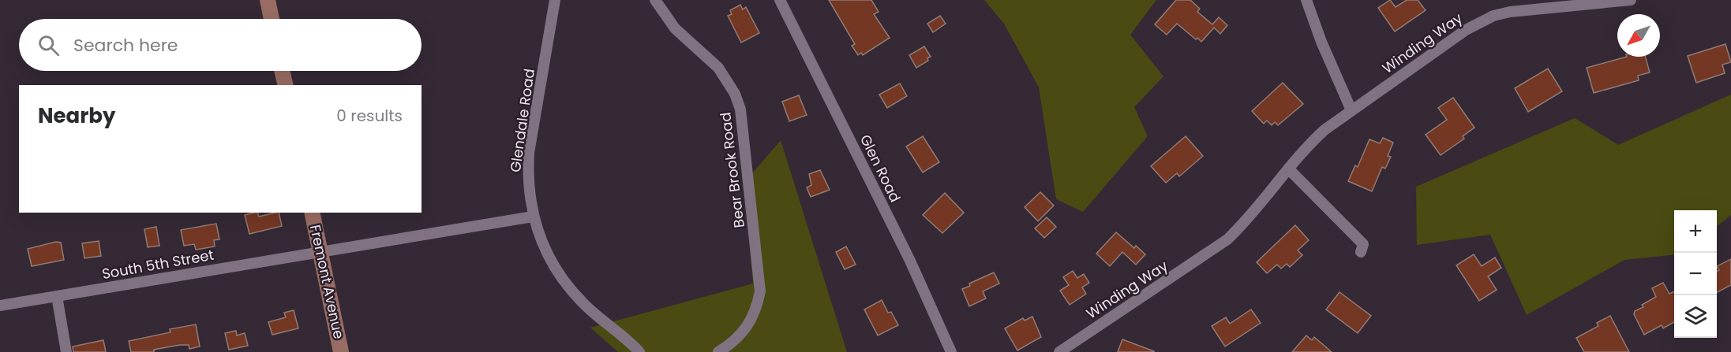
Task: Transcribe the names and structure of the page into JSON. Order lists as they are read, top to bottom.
{
  "streets": {
    "street": [
      "Winding Way",
      "Glendale Road",
      "Glen Road",
      "Bear Brook Road",
      "South 5th Street",
      "Fremont Avenue"
    ]
  },
  "crossings": [
    ["Glendale Road", "South 5th Street"],
    ["South 5th Street", "Fremont Avenue"]
  ],
  "north": "bottom left",
  "page": {
    "search": "Search here",
    "heading": ["Nearby", "0 results"],
    "map_buttons": ["+", "−"]
  }
}
